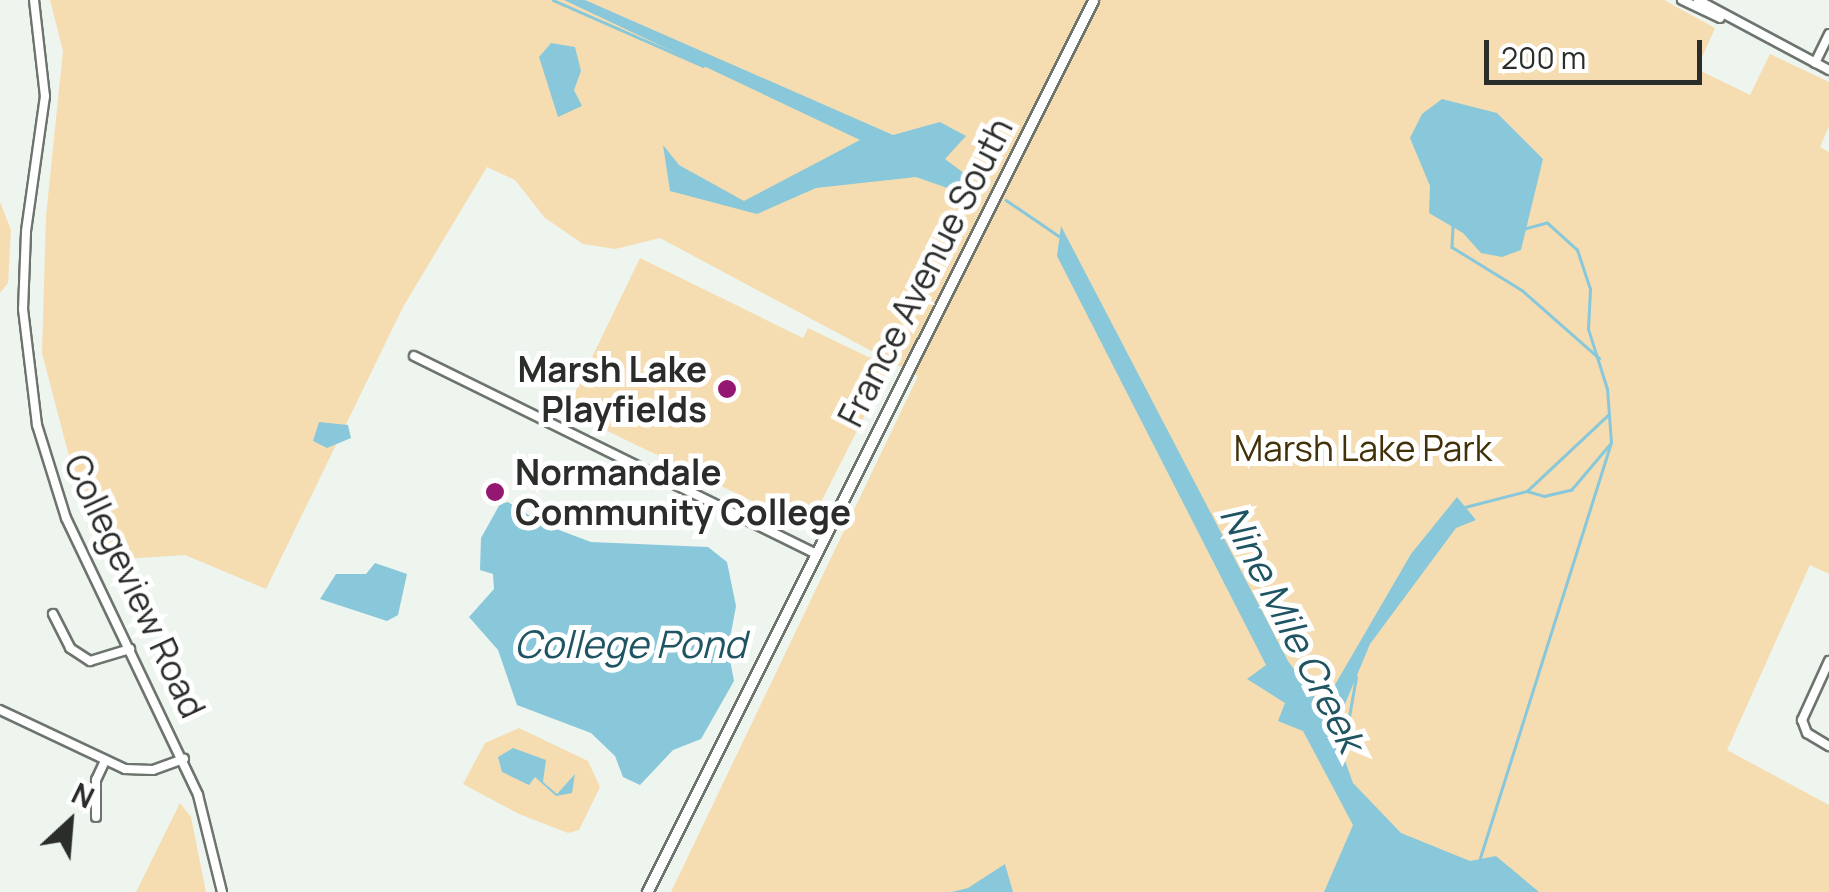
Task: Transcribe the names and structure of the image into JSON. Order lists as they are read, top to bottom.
{
  "streets": {
    "main road": ["France Avenue South"],
    "street": ["Collegeview Road"]
  },
  "water": ["Nine Mile Creek", "College Pond"],
  "parks": ["Marsh Lake Park"],
  "places": ["Marsh Lake Playfields", "Normandale Community College"],
  "scale_bar": "200 m",
  "north": "top right"
}
